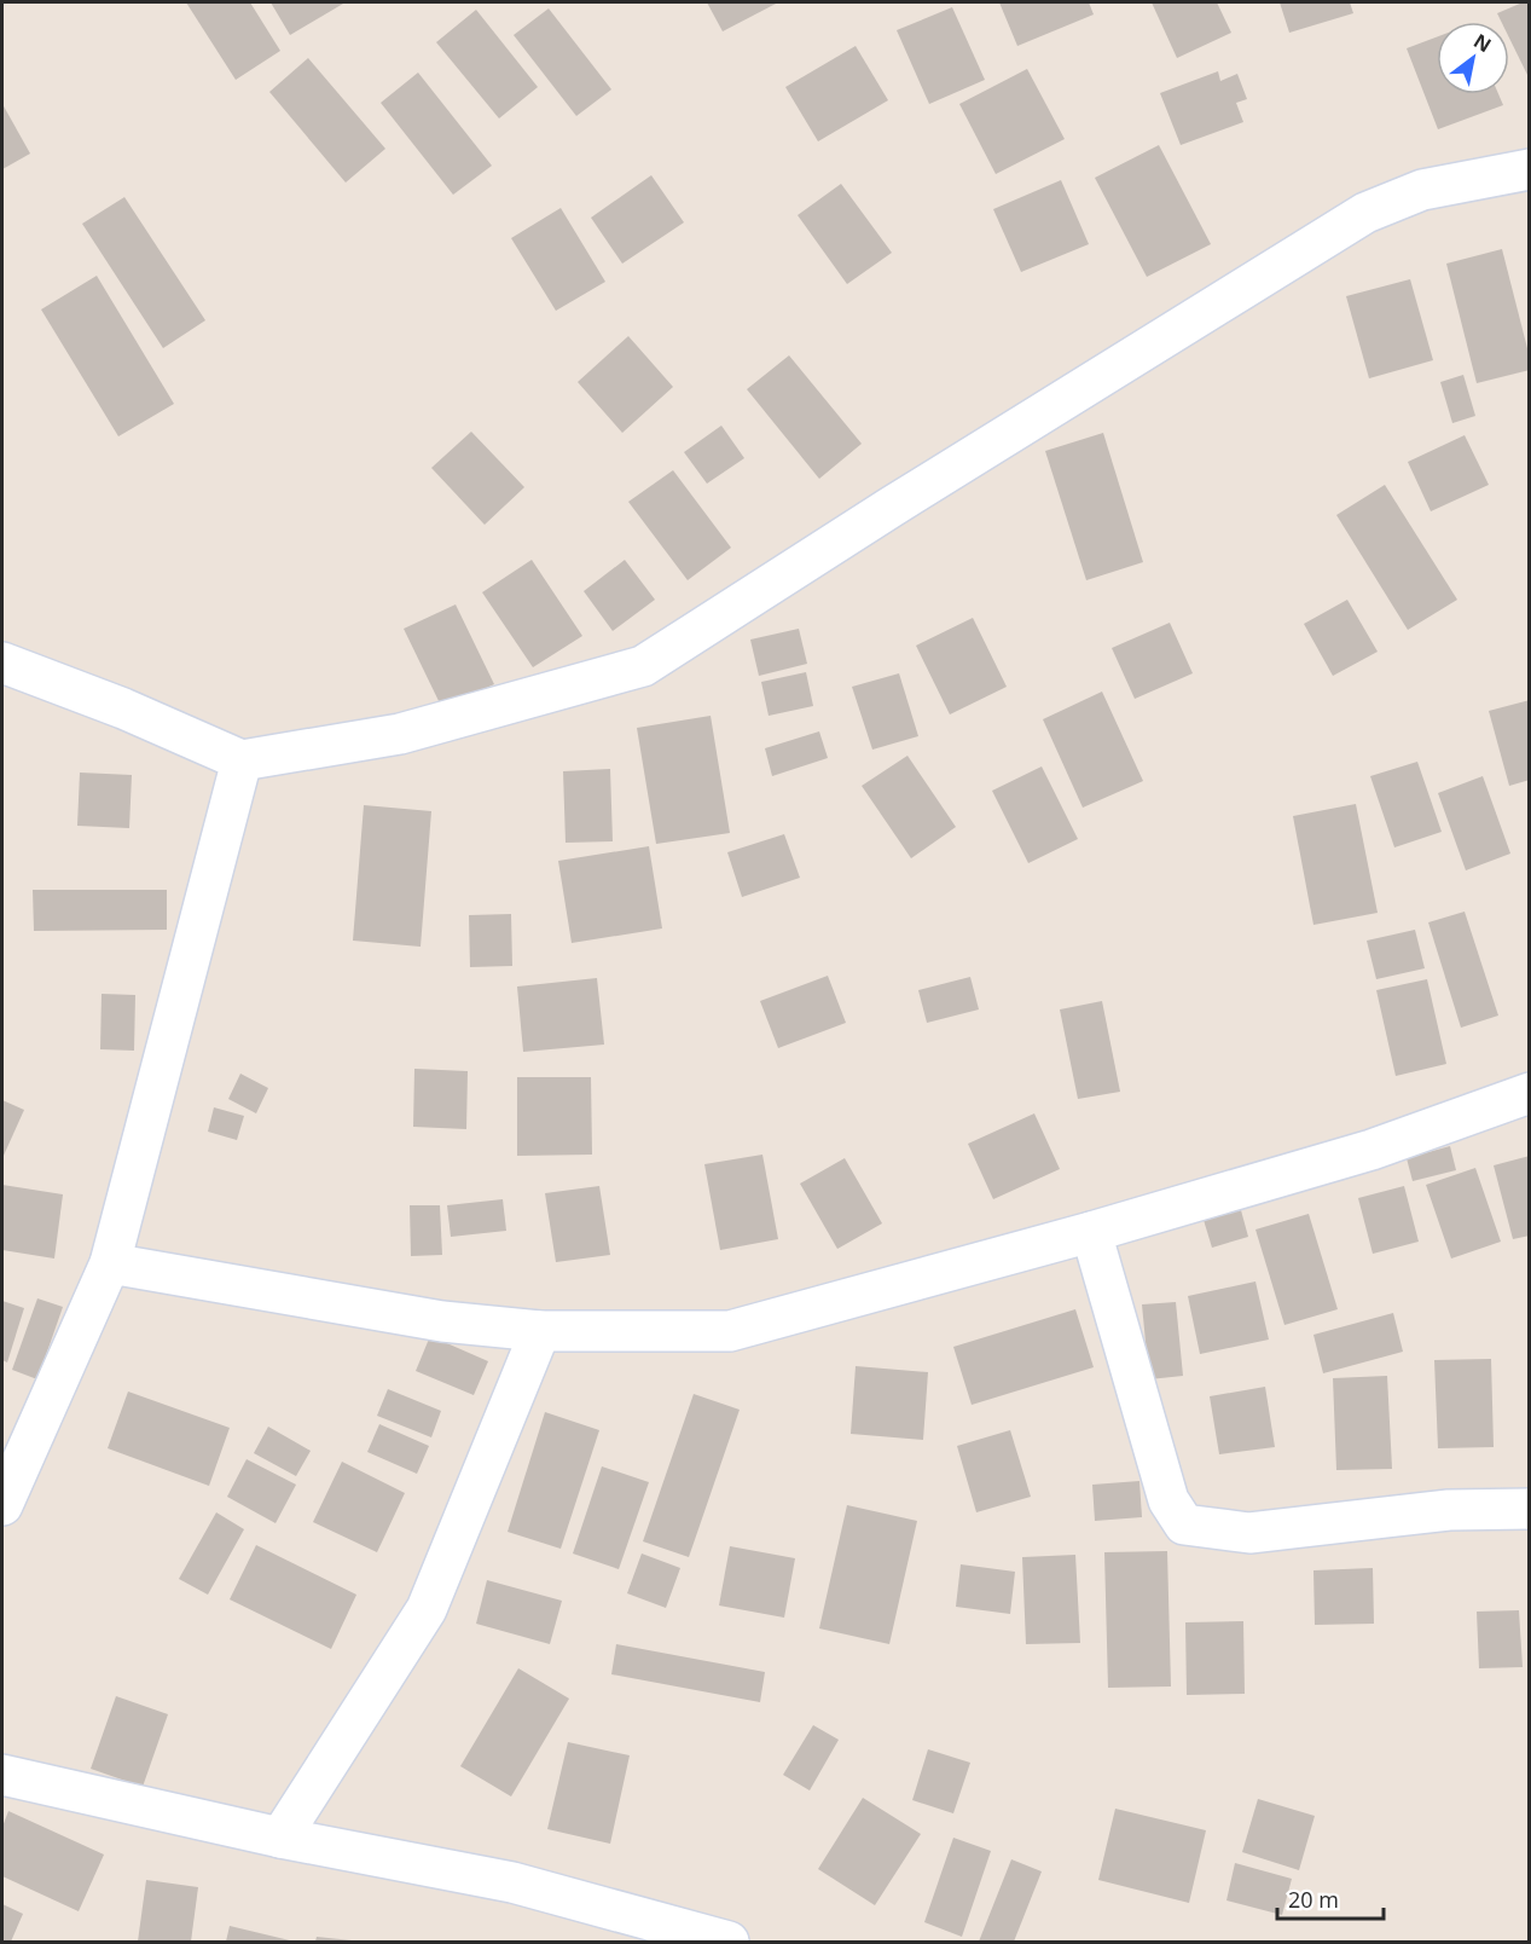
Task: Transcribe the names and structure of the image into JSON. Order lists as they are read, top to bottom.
{
  "scale_bar": "20 m",
  "north": "top right"
}
